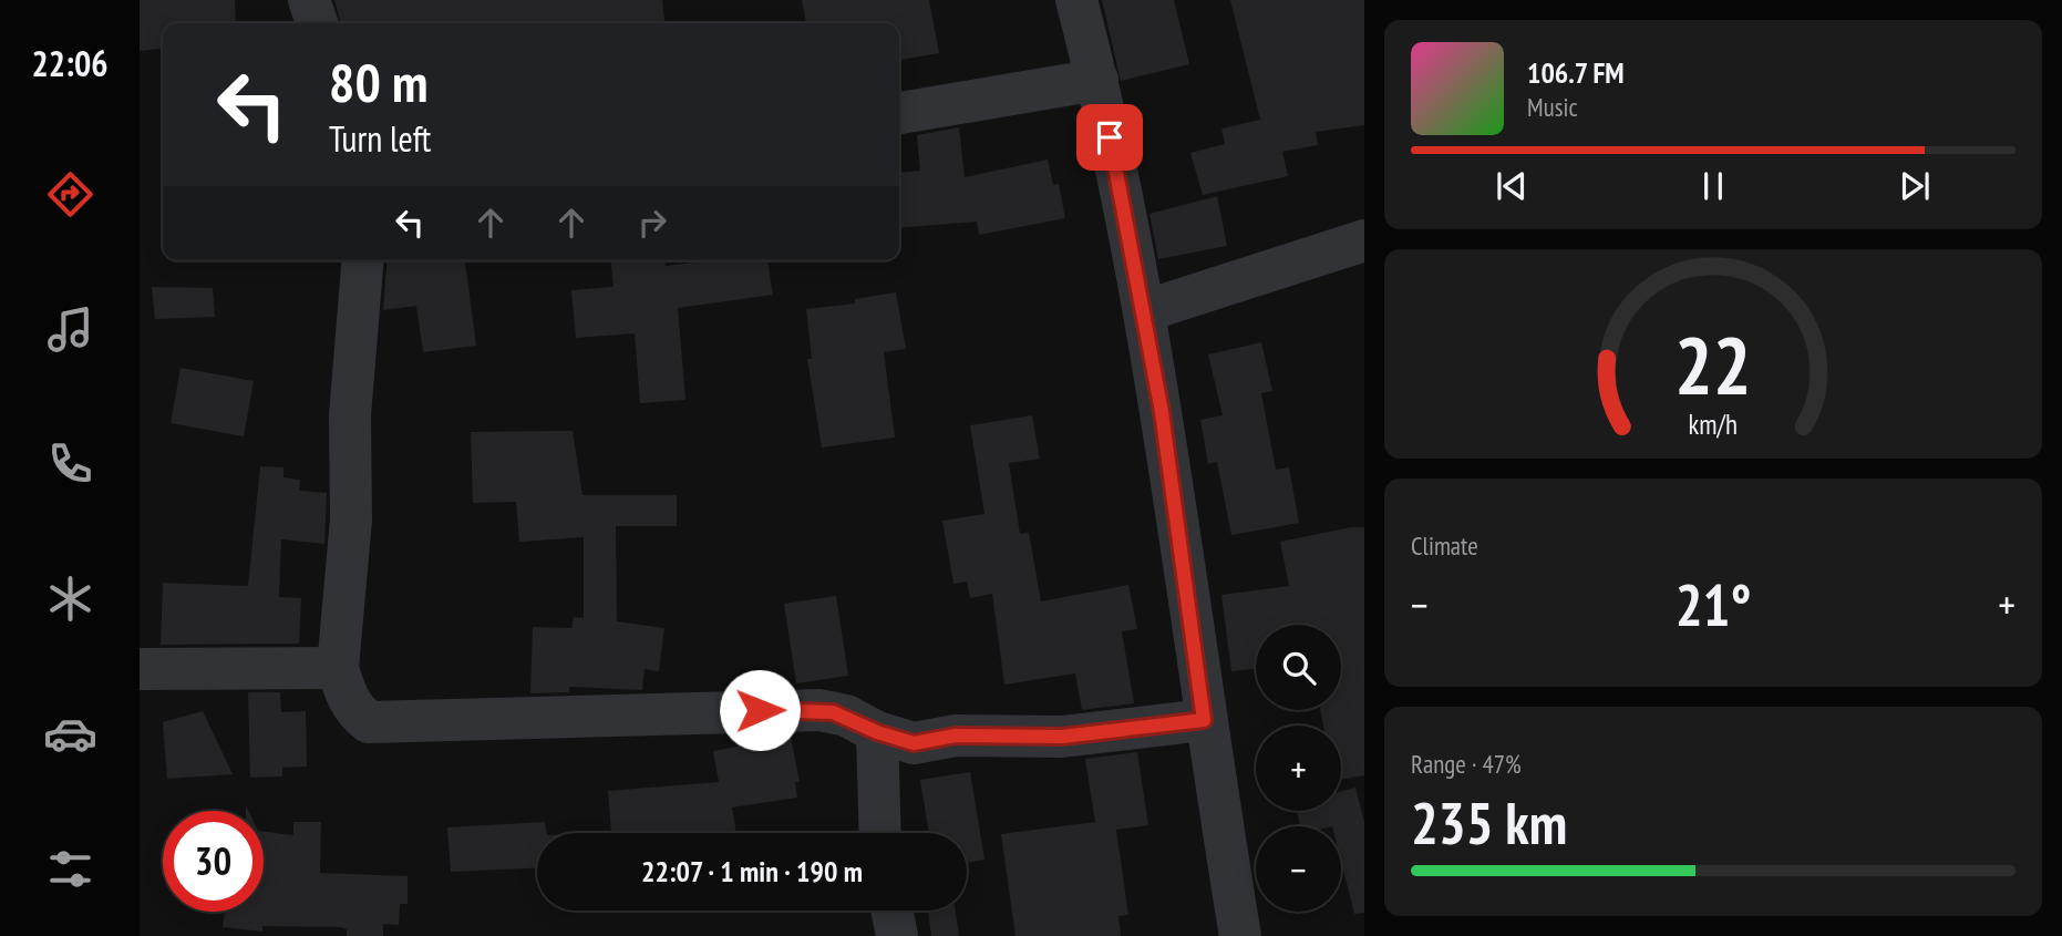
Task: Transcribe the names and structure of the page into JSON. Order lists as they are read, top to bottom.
{
  "page": {
    "tabs": "22:06",
    "turn": ["80 m", "Turn left"],
    "song": ["106.7 FM", "Music"],
    "tile": [
      "Climate",
      ["Range · 47%", "235 km"]
    ],
    "heat": ["−", "21°", "+"],
    "map_buttons": ["+", "−"],
    "limit": "30",
    "trip": "22:07 · 1 min · 190 m",
    "gauge": ["22", "km/h"]
  }
}
